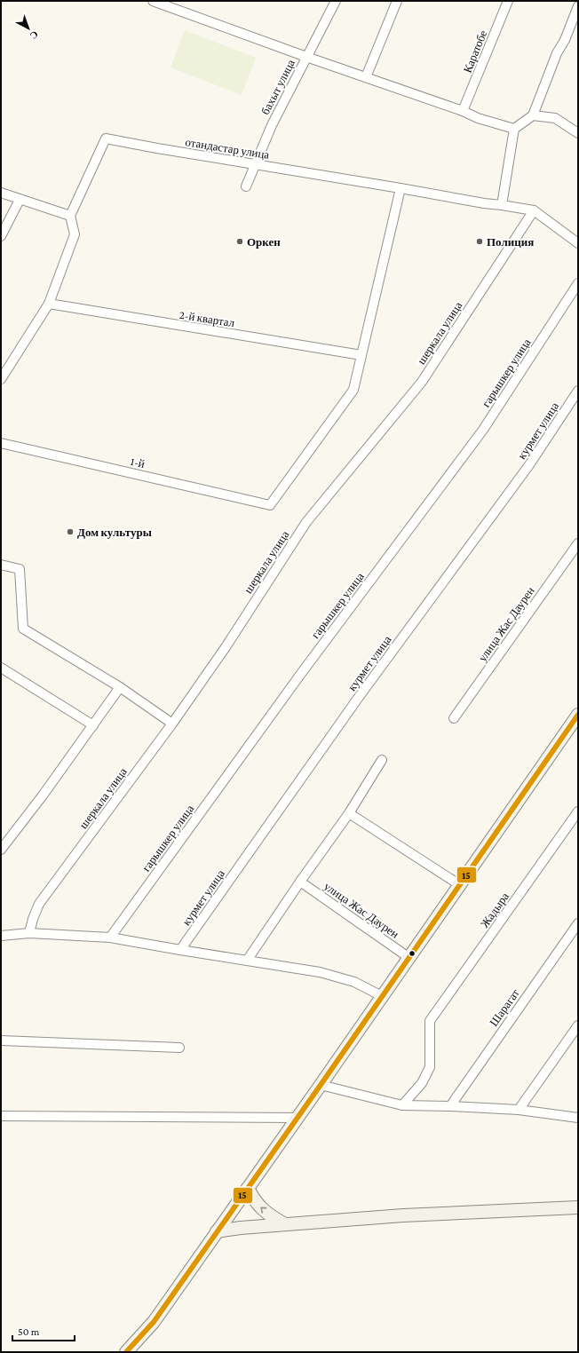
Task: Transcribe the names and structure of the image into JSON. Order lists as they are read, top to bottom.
{
  "streets": {
    "street": [
      "Каратобе",
      "бахыт улица",
      "отандастар улица",
      "2-й квартал",
      "шеркала улица",
      "гарышкер улица",
      "курмет улица",
      "1-й",
      "улица Жас Даурен",
      "Жадыра",
      "Шарагат"
    ]
  },
  "crossings": [
    ["бахыт улица", "отандастар улица"],
    ["отандастар улица", "шеркала улица"],
    ["2-й квартал", "1-й"]
  ],
  "places": ["Оркен", "Полиция", "Дом культуры"],
  "lines": ["transit line 15"],
  "scale_bar": "50 m",
  "north": "bottom right"
}
